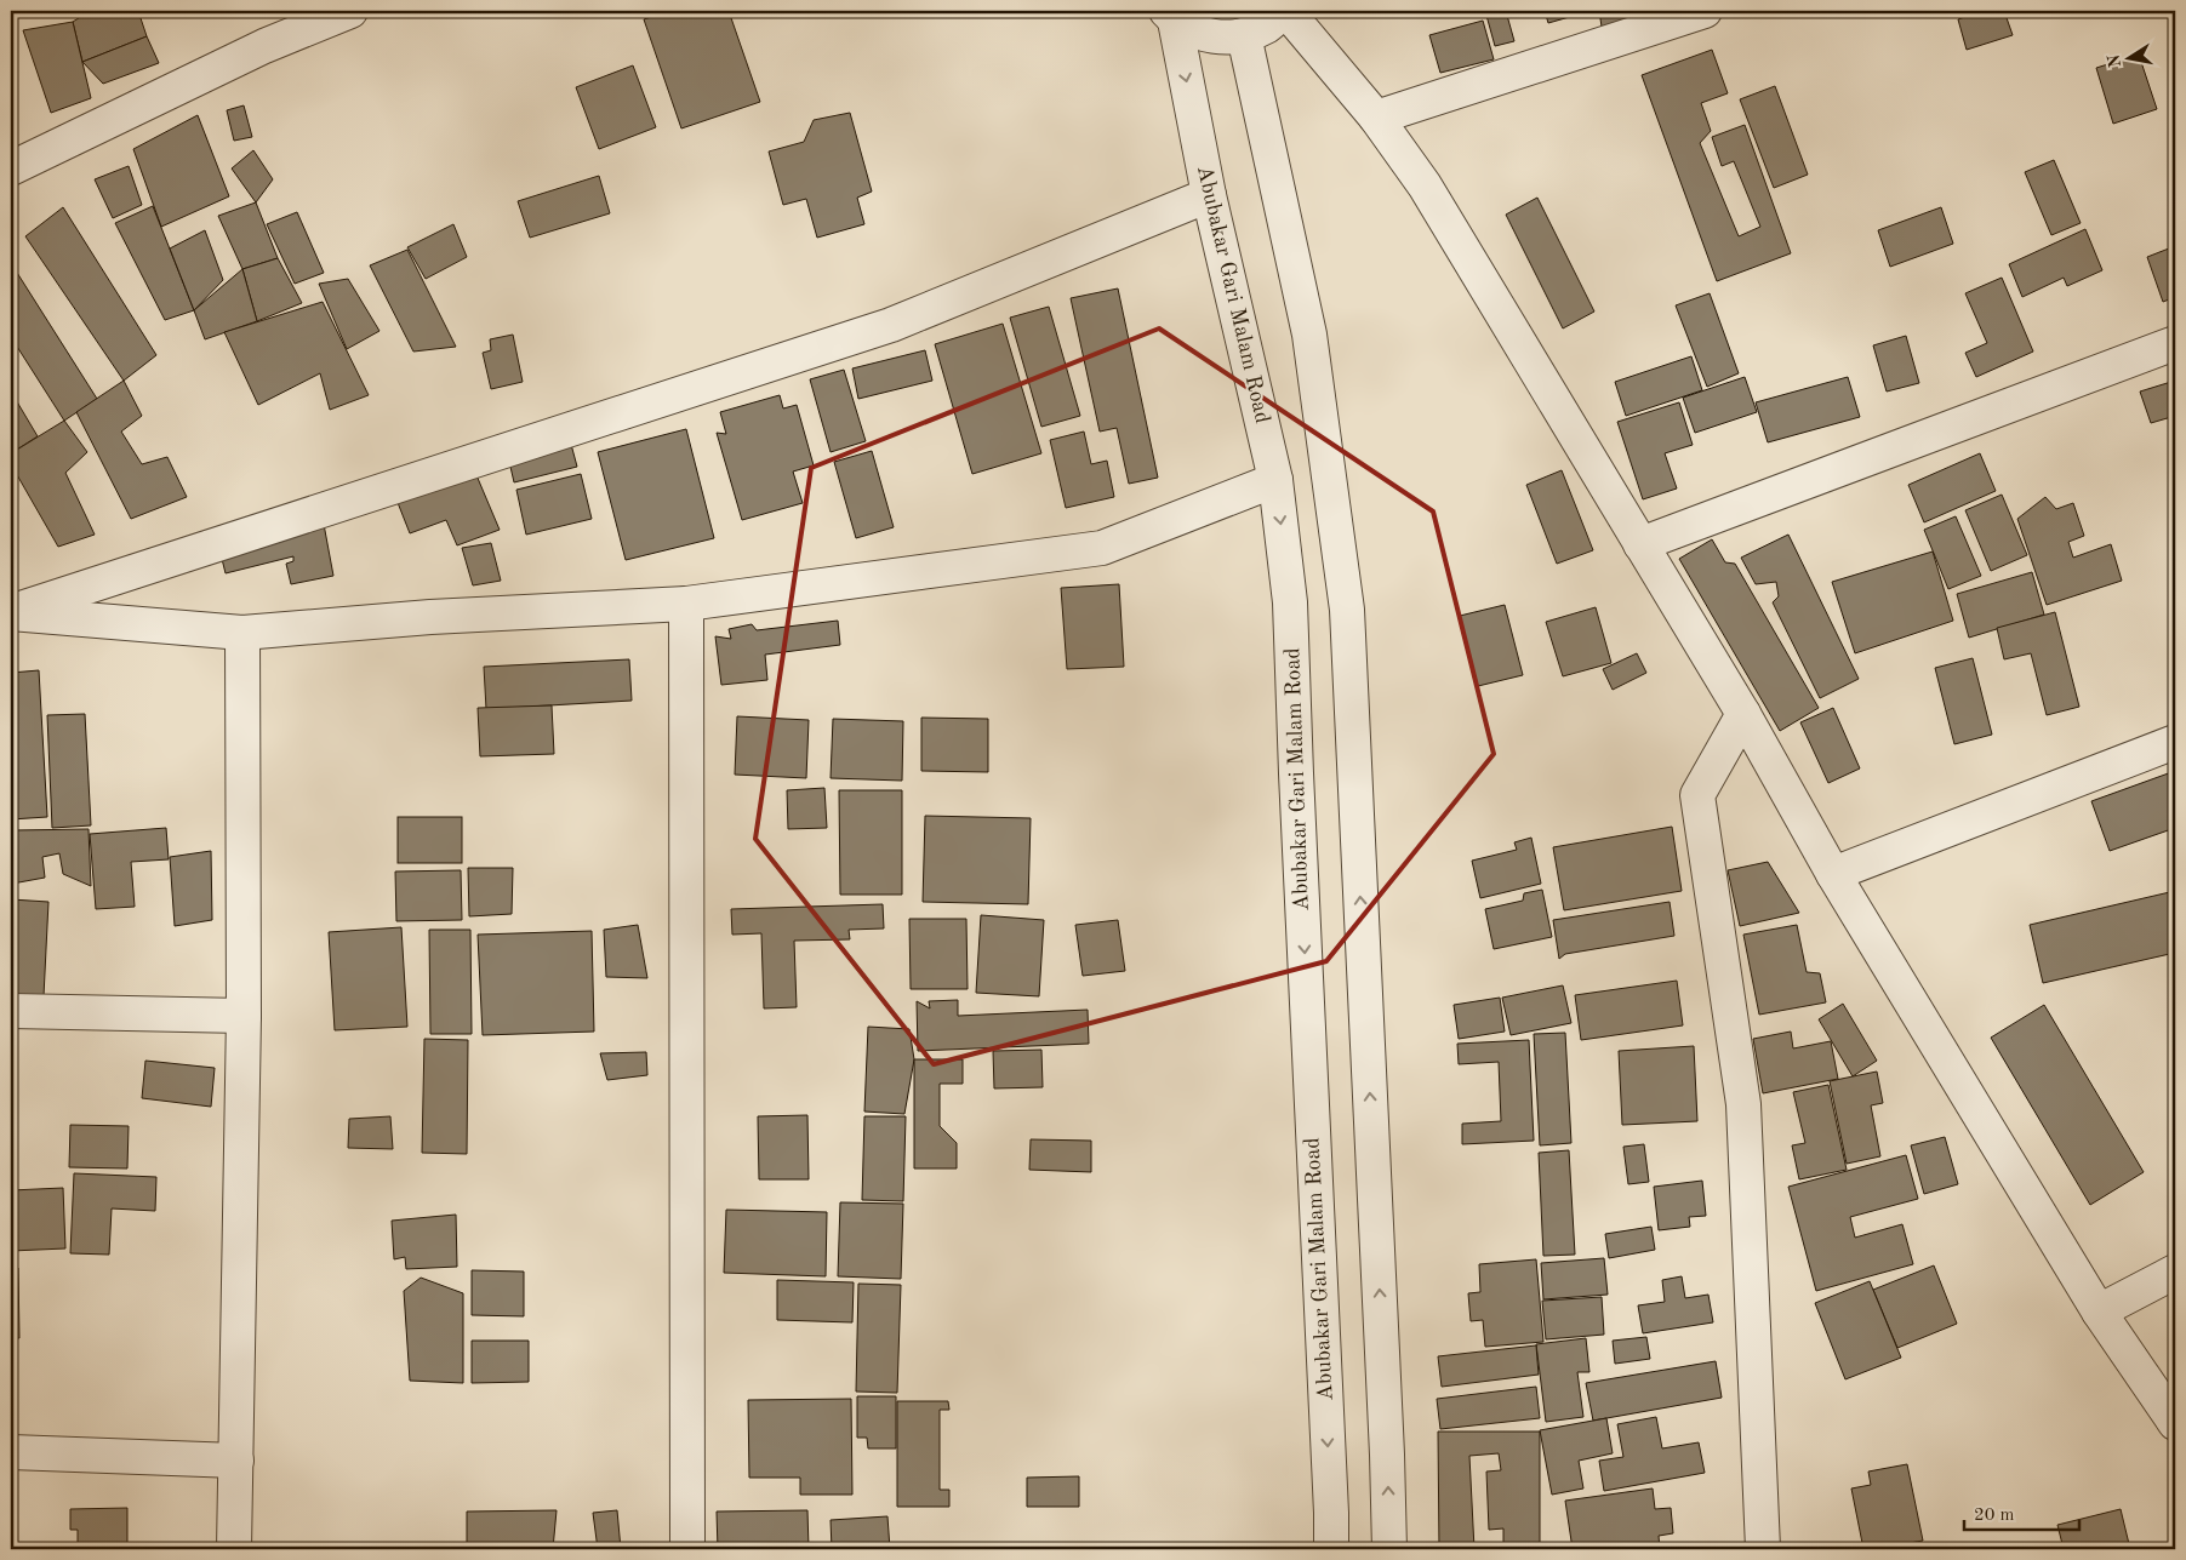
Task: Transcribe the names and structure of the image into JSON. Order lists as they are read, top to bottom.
{
  "streets": {
    "street": ["Abubakar Gari Malam Road"]
  },
  "scale_bar": "20 m",
  "north": "left"
}
